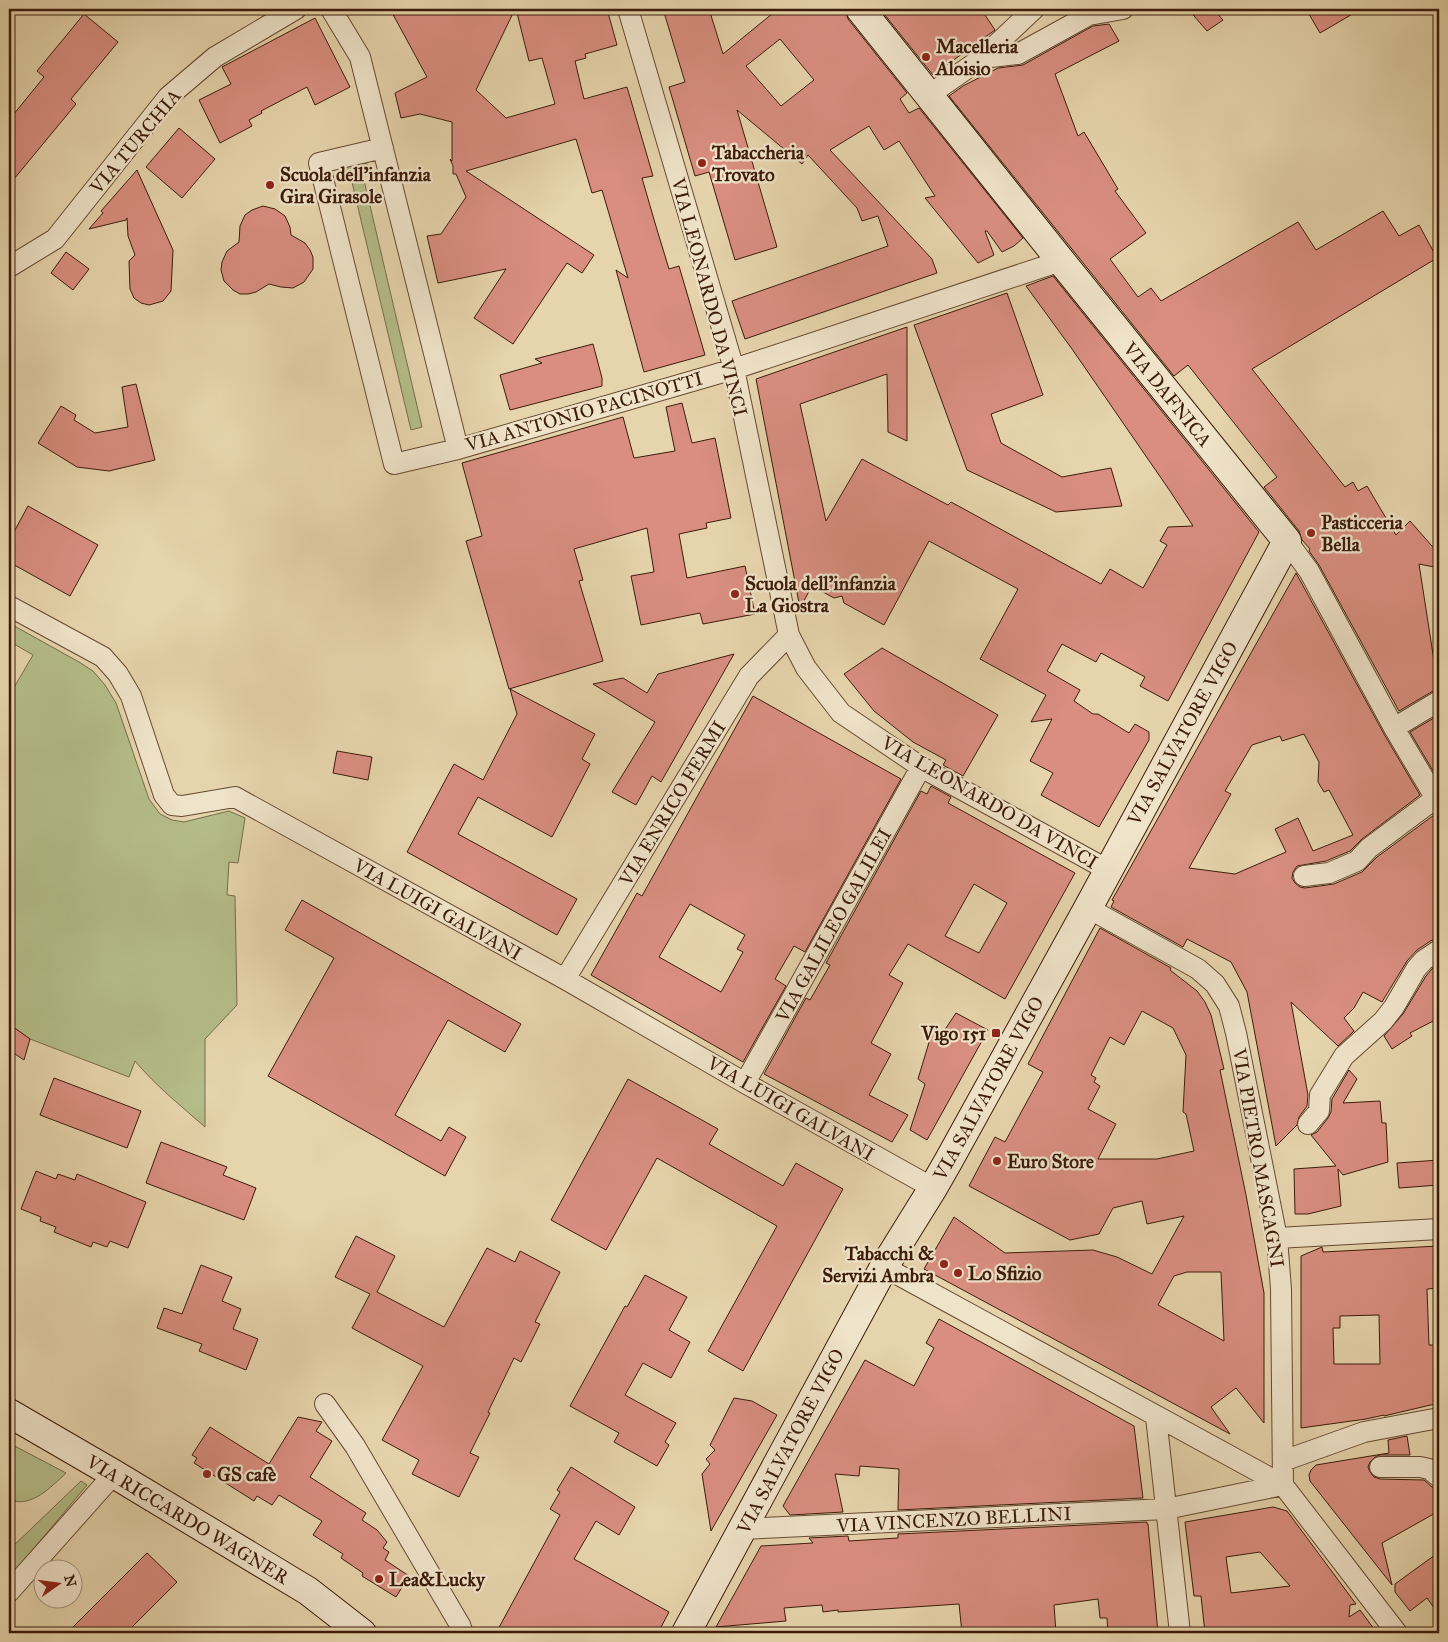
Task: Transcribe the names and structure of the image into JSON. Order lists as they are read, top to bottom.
{
  "streets": {
    "street": [
      "VIA TURCHIA",
      "VIA LEONARDO DA VINCI",
      "VIA DAFNICA",
      "VIA ANTONIO PACINOTTI",
      "VIA SALVATORE VIGO",
      "VIA ENRICO FERMI",
      "VIA LUIGI GALVANI",
      "VIA GALILEO GALILEI",
      "VIA PIETRO MASCAGNI",
      "VIA RICCARDO WAGNER",
      "VIA VINCENZO BELLINI"
    ]
  },
  "crossings": [
    ["VIA LEONARDO DA VINCI", "VIA ANTONIO PACINOTTI"],
    ["VIA LEONARDO DA VINCI", "VIA SALVATORE VIGO"],
    ["VIA LEONARDO DA VINCI", "VIA ENRICO FERMI"],
    ["VIA LEONARDO DA VINCI", "VIA GALILEO GALILEI"],
    ["VIA DAFNICA", "VIA ANTONIO PACINOTTI"],
    ["VIA DAFNICA", "VIA SALVATORE VIGO"],
    ["VIA SALVATORE VIGO", "VIA LUIGI GALVANI"],
    ["VIA SALVATORE VIGO", "VIA PIETRO MASCAGNI"],
    ["VIA SALVATORE VIGO", "VIA VINCENZO BELLINI"],
    ["VIA ENRICO FERMI", "VIA LUIGI GALVANI"],
    ["VIA LUIGI GALVANI", "VIA GALILEO GALILEI"],
    ["VIA PIETRO MASCAGNI", "VIA VINCENZO BELLINI"]
  ],
  "places": {
    "other": [
      "Macelleria Aloisio",
      "Tabaccheria Trovato",
      "Scuola dell'infanzia Gira Girasole",
      "Pasticceria Bella",
      "Scuola dell'infanzia La Giostra",
      "Euro Store",
      "Tabacchi & Servizi Ambra",
      "Lo Sfizio",
      "GS cafè",
      "Lea&Lucky"
    ],
    "transit": ["Vigo 151"]
  },
  "north": "right"
}
